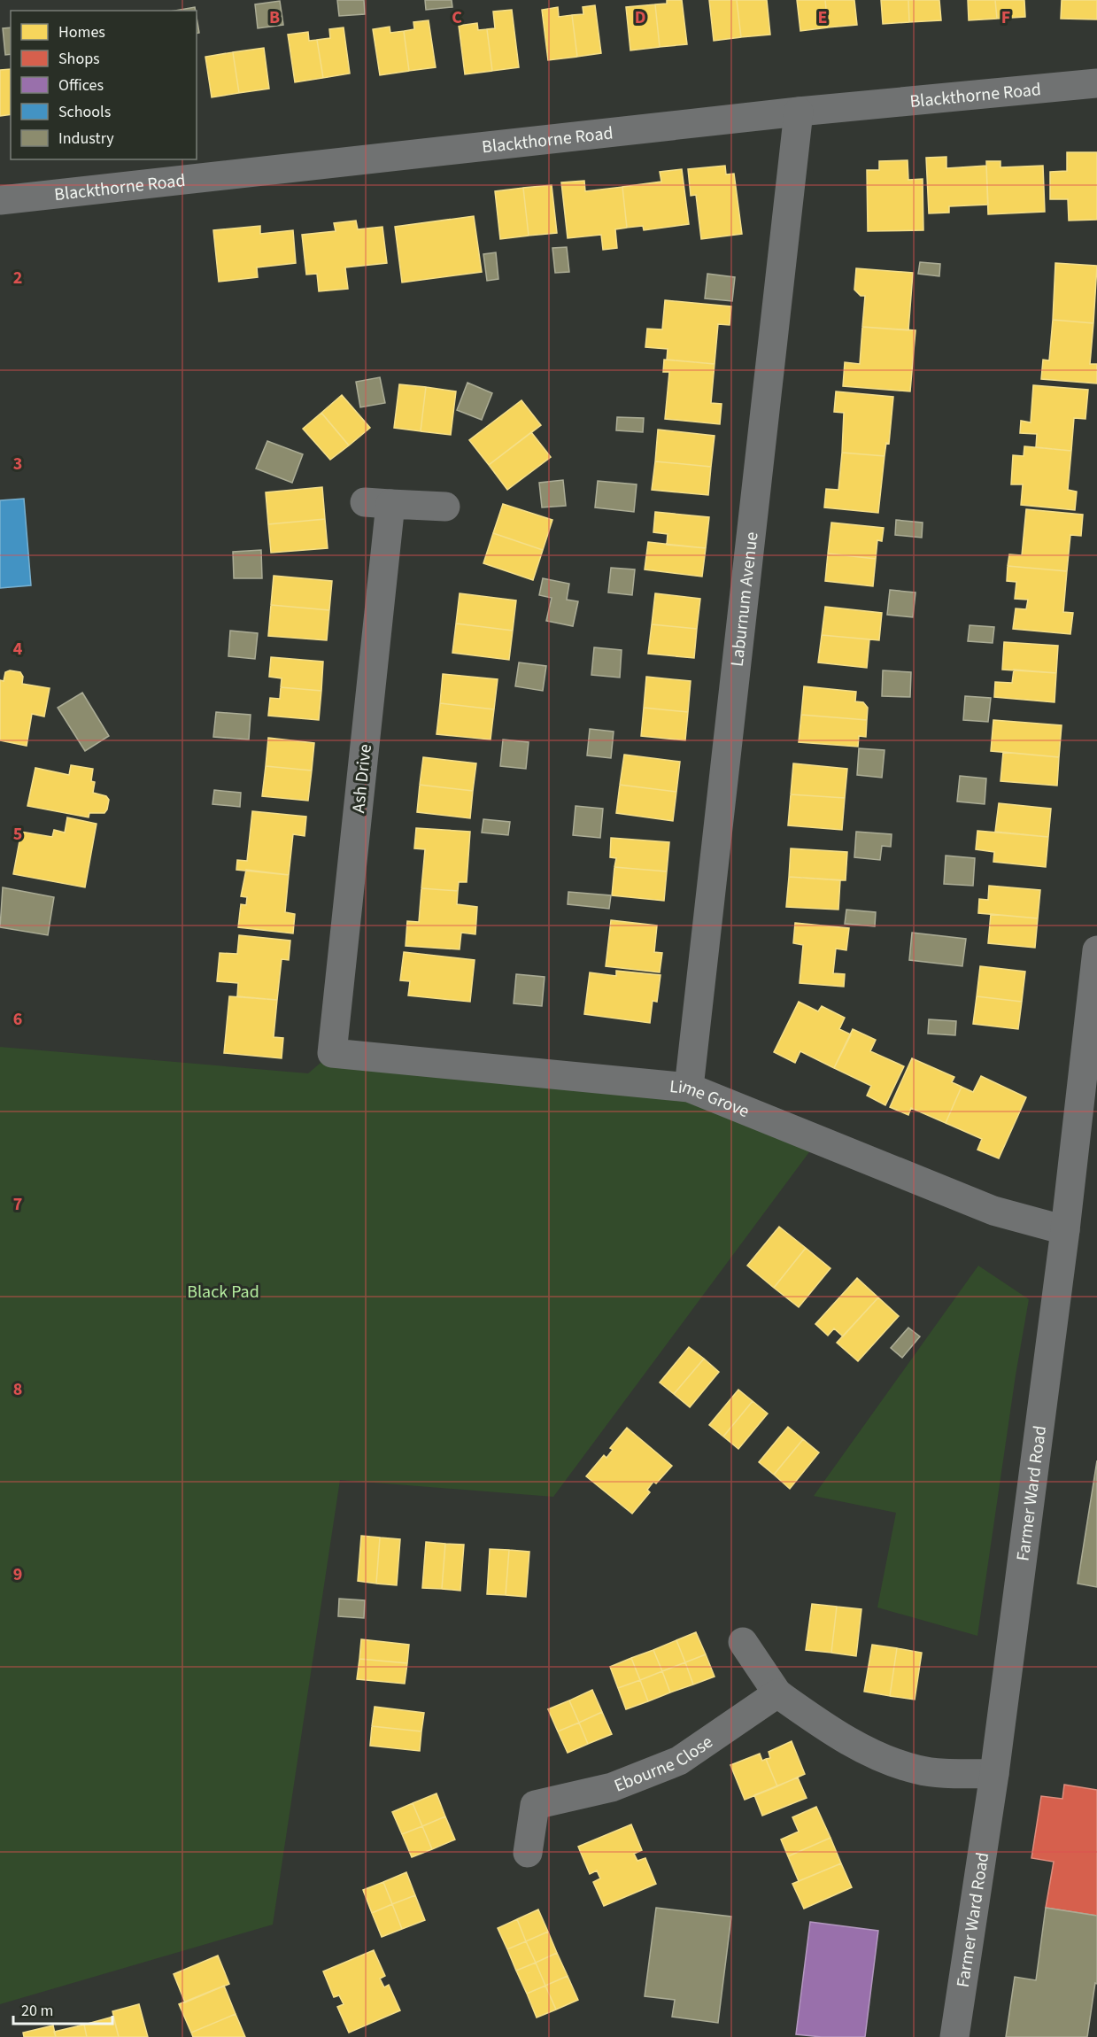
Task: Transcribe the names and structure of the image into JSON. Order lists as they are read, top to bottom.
{
  "streets": {
    "street": [
      "Blackthorne Road",
      "Laburnum Avenue",
      "Ash Drive",
      "Lime Grove",
      "Farmer Ward Road",
      "Ebourne Close"
    ]
  },
  "crossings": [
    ["Blackthorne Road", "Laburnum Avenue"],
    ["Laburnum Avenue", "Lime Grove"],
    ["Ash Drive", "Lime Grove"],
    ["Lime Grove", "Farmer Ward Road"]
  ],
  "parks": ["Black Pad"],
  "legend": [
    "Homes",
    "Shops",
    "Offices",
    "Schools",
    "Industry"
  ],
  "scale_bar": "20 m",
  "grid": {
    "columns": [
      "B",
      "C",
      "D",
      "E",
      "F"
    ],
    "rows": [
      "2",
      "3",
      "4",
      "5",
      "6",
      "7",
      "8",
      "9"
    ]
  }
}
